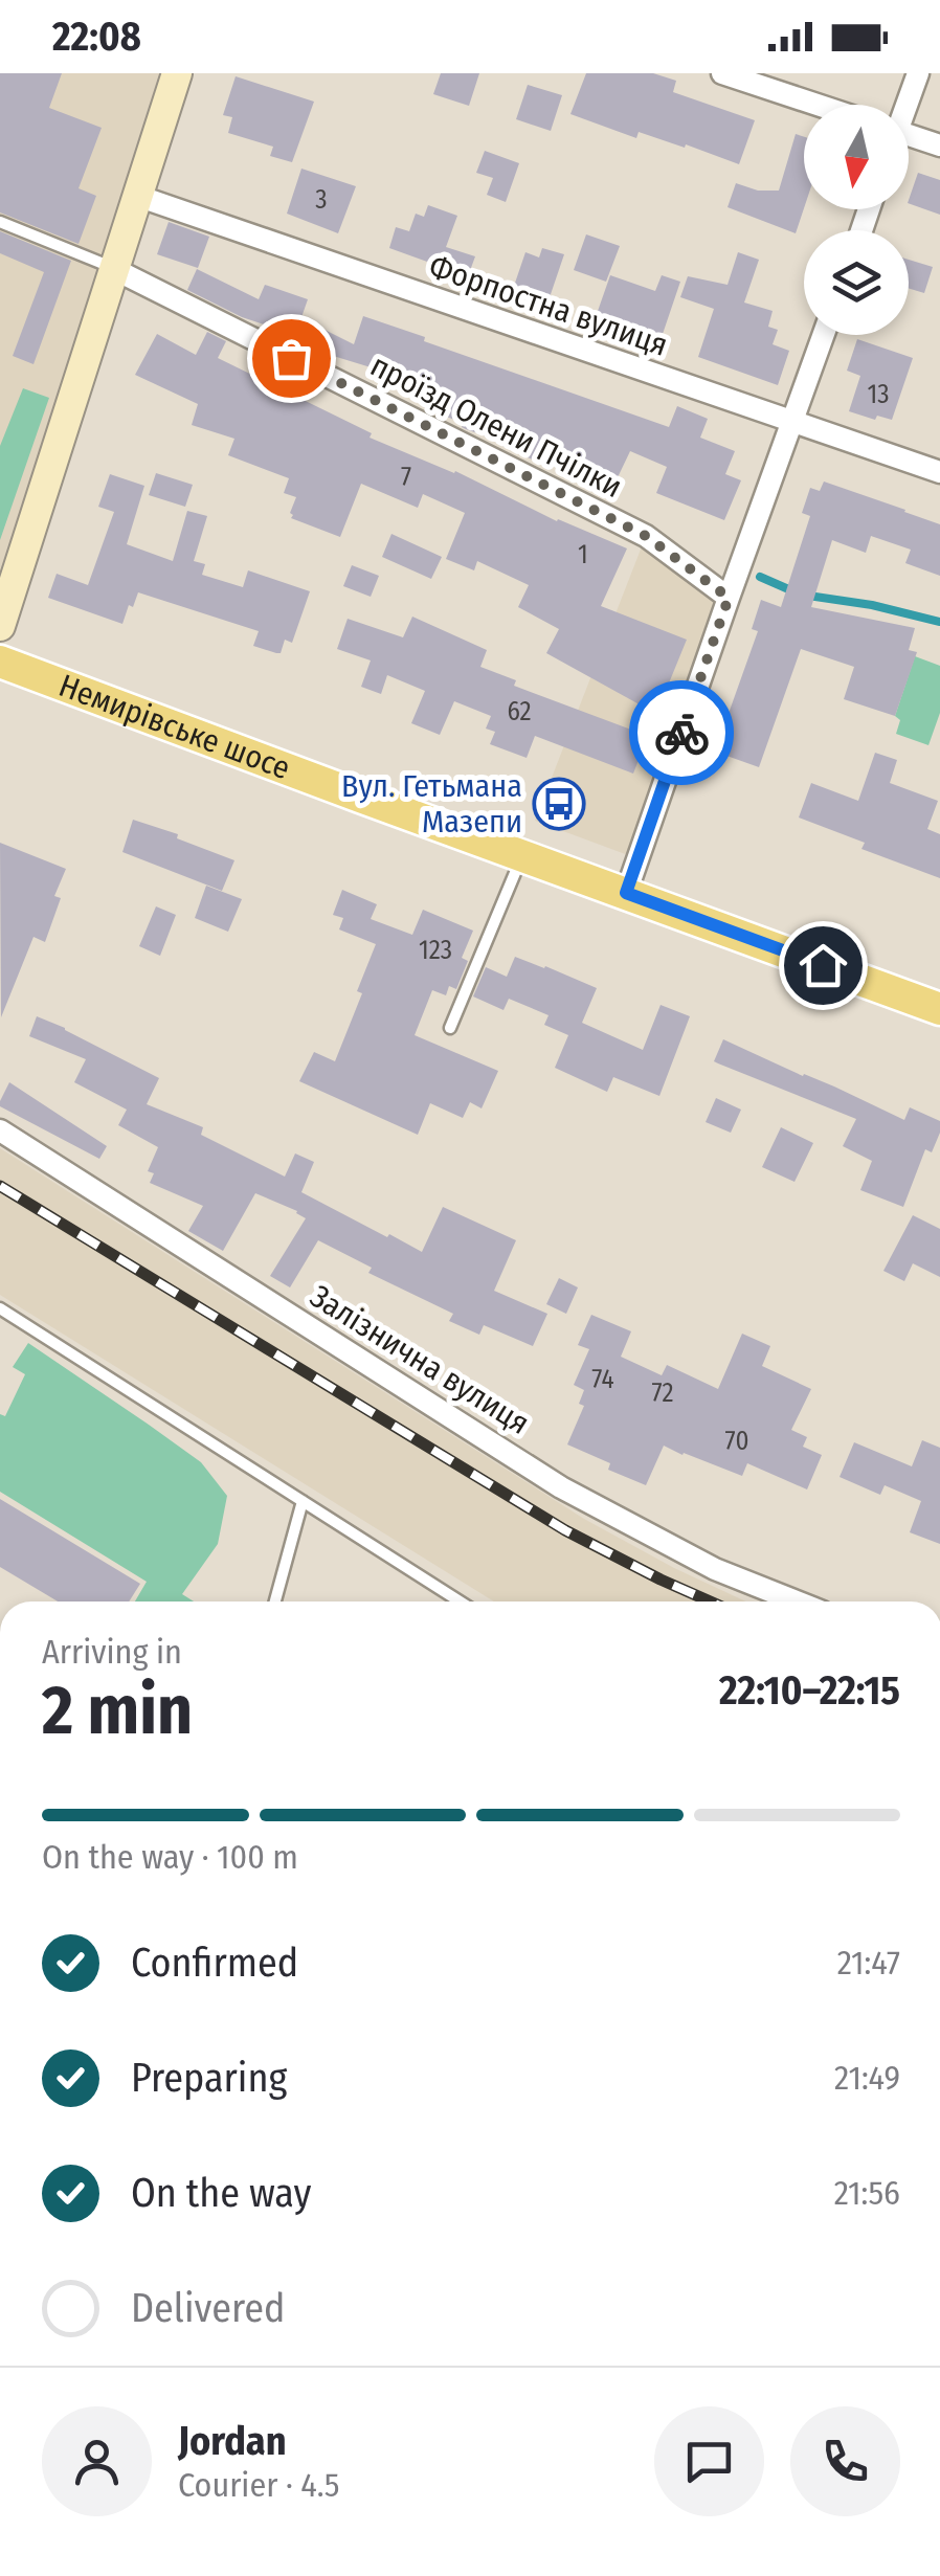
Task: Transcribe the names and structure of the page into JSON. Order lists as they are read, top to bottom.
{
  "streets": {
    "main road": ["Немирівське шосе"],
    "street": ["Форпостна вулиця", "проїзд Олени Пчілки", "Залізнична вулиця"]
  },
  "places": {
    "bus stop": ["Вул. Гетьмана Мазепи"]
  },
  "house_numbers": [
    "3",
    "13",
    "7",
    "1",
    "62",
    "123",
    "74",
    "72",
    "70"
  ],
  "north": "bottom",
  "page": {
    "status": "22:08",
    "heading": ["2 min", "Arriving in", "22:10–22:15"],
    "panel": ["Jordan", "Courier · 4.5"],
    "bar": "On the way · 100 m",
    "list": [
      ["Confirmed", "21:47"],
      ["Preparing", "21:49"],
      ["On the way", "21:56"],
      "Delivered"
    ]
  }
}
